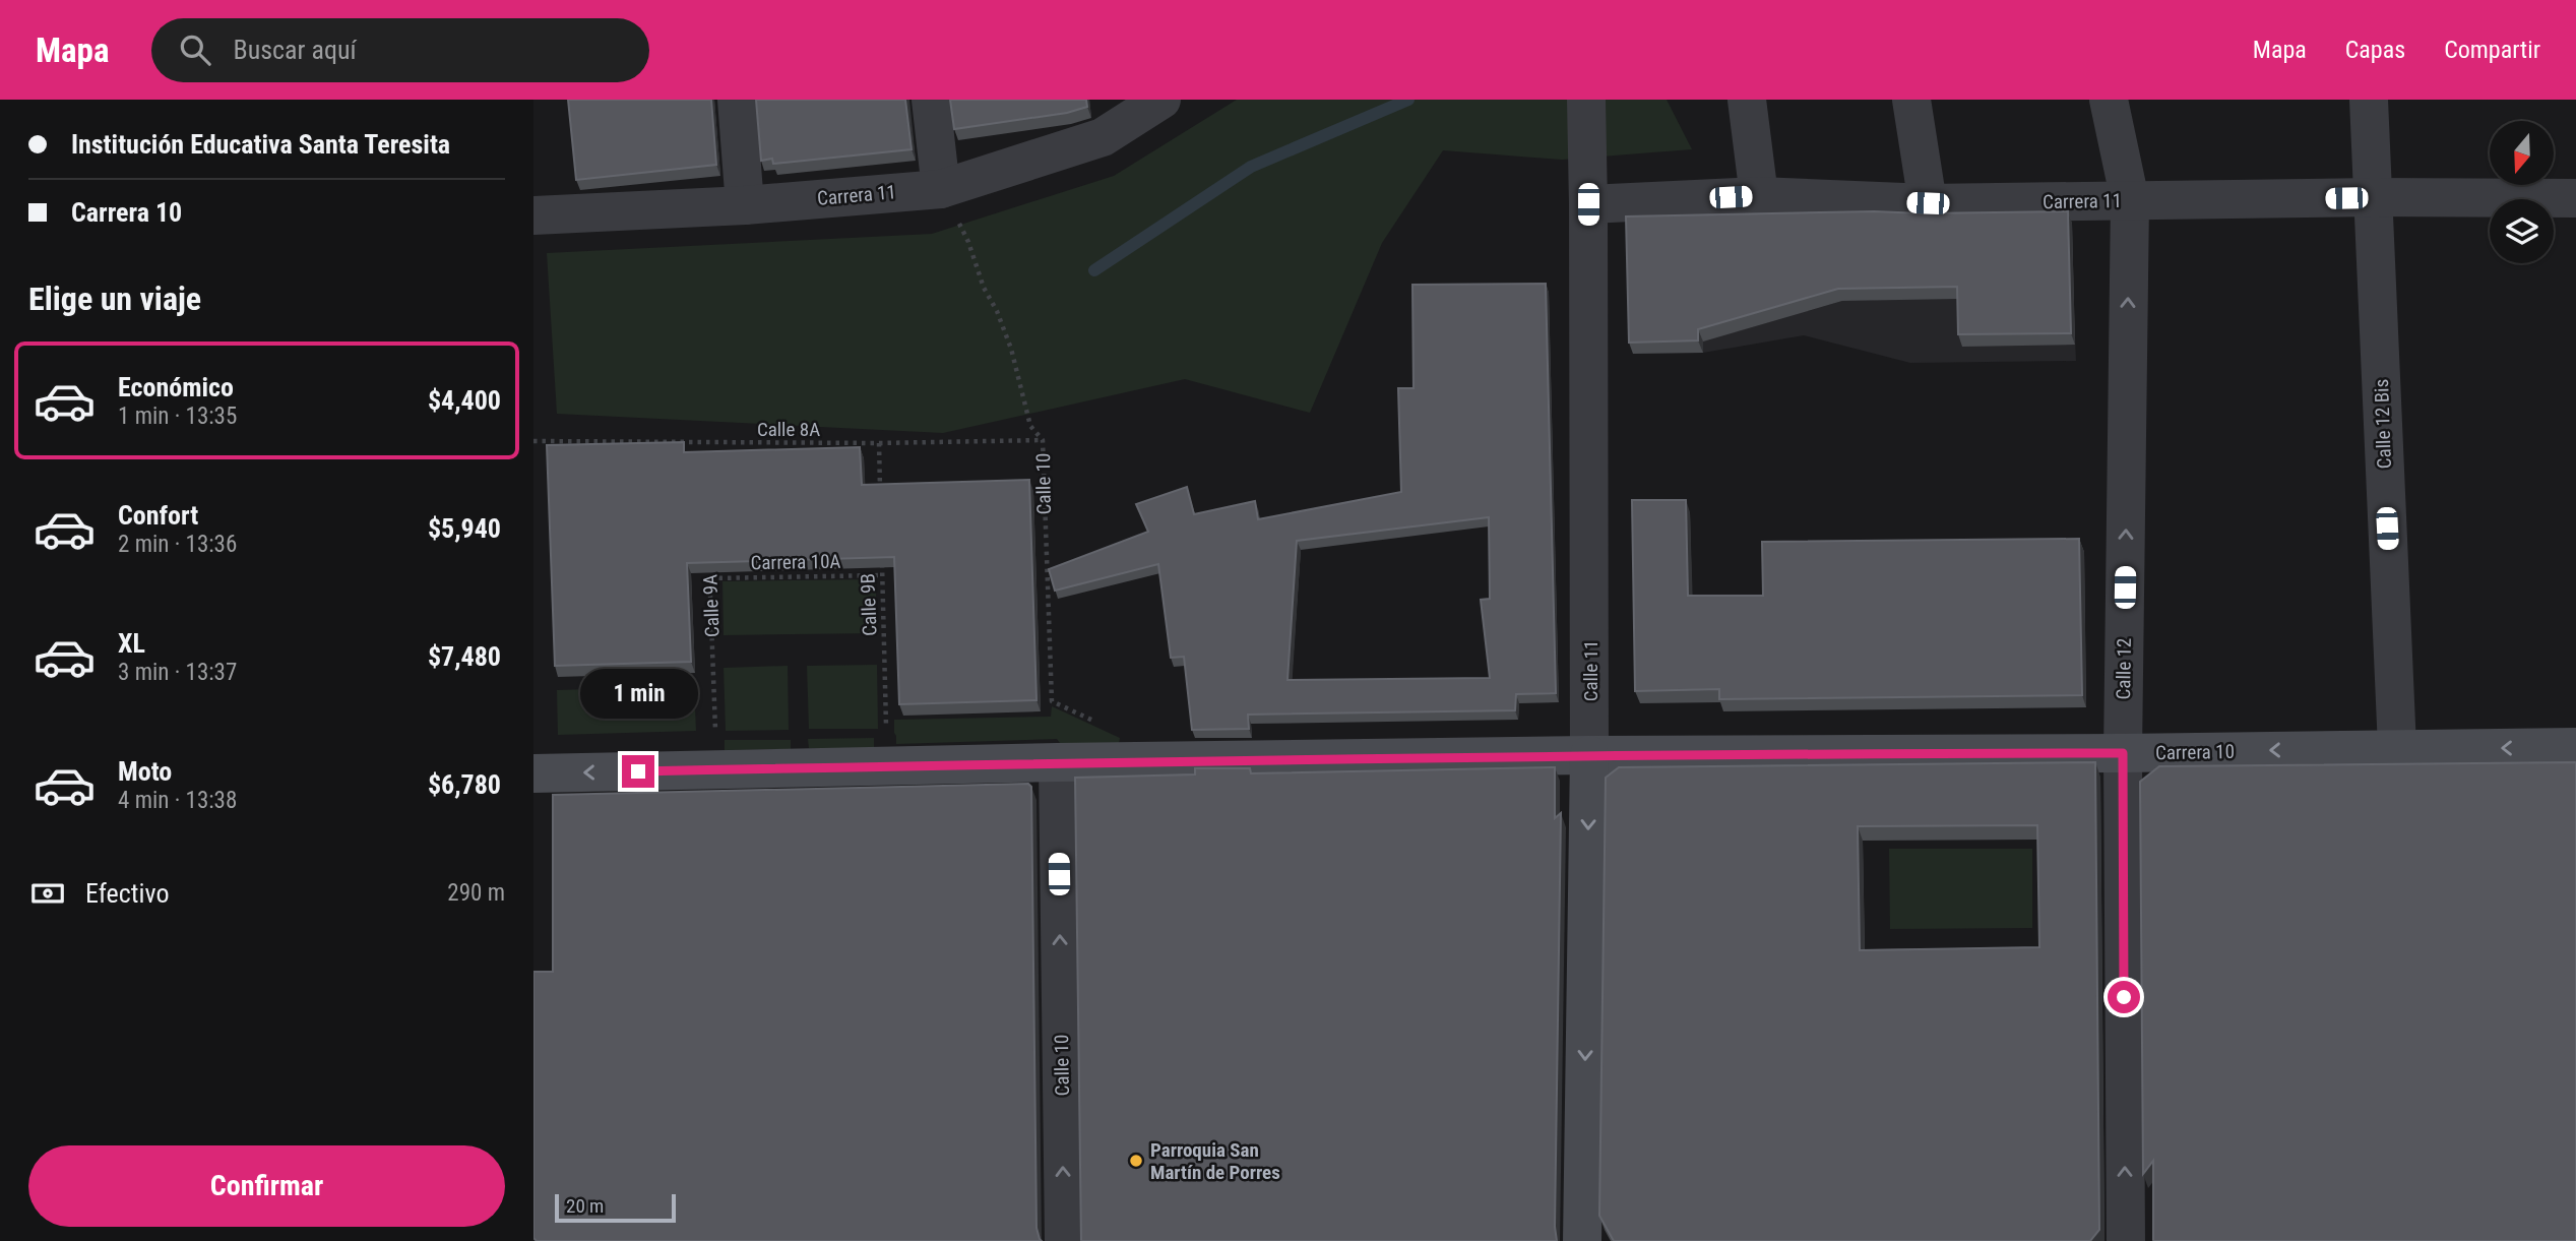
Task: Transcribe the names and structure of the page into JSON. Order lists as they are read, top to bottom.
{
  "streets": {
    "main road": ["Calle 11", "Carrera 10"],
    "street": [
      "Carrera 11",
      "Calle 12 Bis",
      "Calle 10",
      "Calle 12"
    ],
    "path": [
      "Calle 8A",
      "Carrera 10A",
      "Calle 9B",
      "Calle 9A"
    ]
  },
  "crossings": [
    ["Carrera 11", "Calle 12 Bis"],
    ["Carrera 11", "Calle 10"],
    ["Carrera 11", "Calle 12"],
    ["Carrera 11", "Calle 11"],
    ["Calle 12 Bis", "Carrera 10"],
    ["Calle 8A", "Calle 10"],
    ["Calle 10", "Carrera 10"],
    ["Carrera 10A", "Calle 9B"],
    ["Carrera 10A", "Calle 9A"],
    ["Calle 9B", "Carrera 10"],
    ["Calle 9A", "Carrera 10"],
    ["Calle 12", "Carrera 10"],
    ["Calle 11", "Carrera 10"]
  ],
  "one_way": ["Calle 10", "Calle 12", "Calle 11"],
  "places": ["Parroquia San Martín de Porres"],
  "scale_bar": "20 m",
  "north": "bottom",
  "page": {
    "header": "Mapa",
    "search": "Buscar aquí",
    "nav": ["Mapa", "Capas", "Compartir"],
    "banner": ["Institución Educativa Santa Teresita", "Carrera 10"],
    "heading": "Elige un viaje",
    "list": [
      {
        "name": "Económico",
        "note": "1 min · 13:35",
        "value": "$4,400"
      },
      {
        "name": "Confort",
        "note": "2 min · 13:36",
        "value": "$5,940"
      },
      {
        "name": "XL",
        "note": "3 min · 13:37",
        "value": "$7,480"
      },
      {
        "name": "Moto",
        "note": "4 min · 13:38",
        "value": "$6,780"
      }
    ],
    "bubble": "1 min",
    "pay": ["Efectivo", "290 m"],
    "buttons": "Confirmar",
    "scale": "20 m"
  }
}
